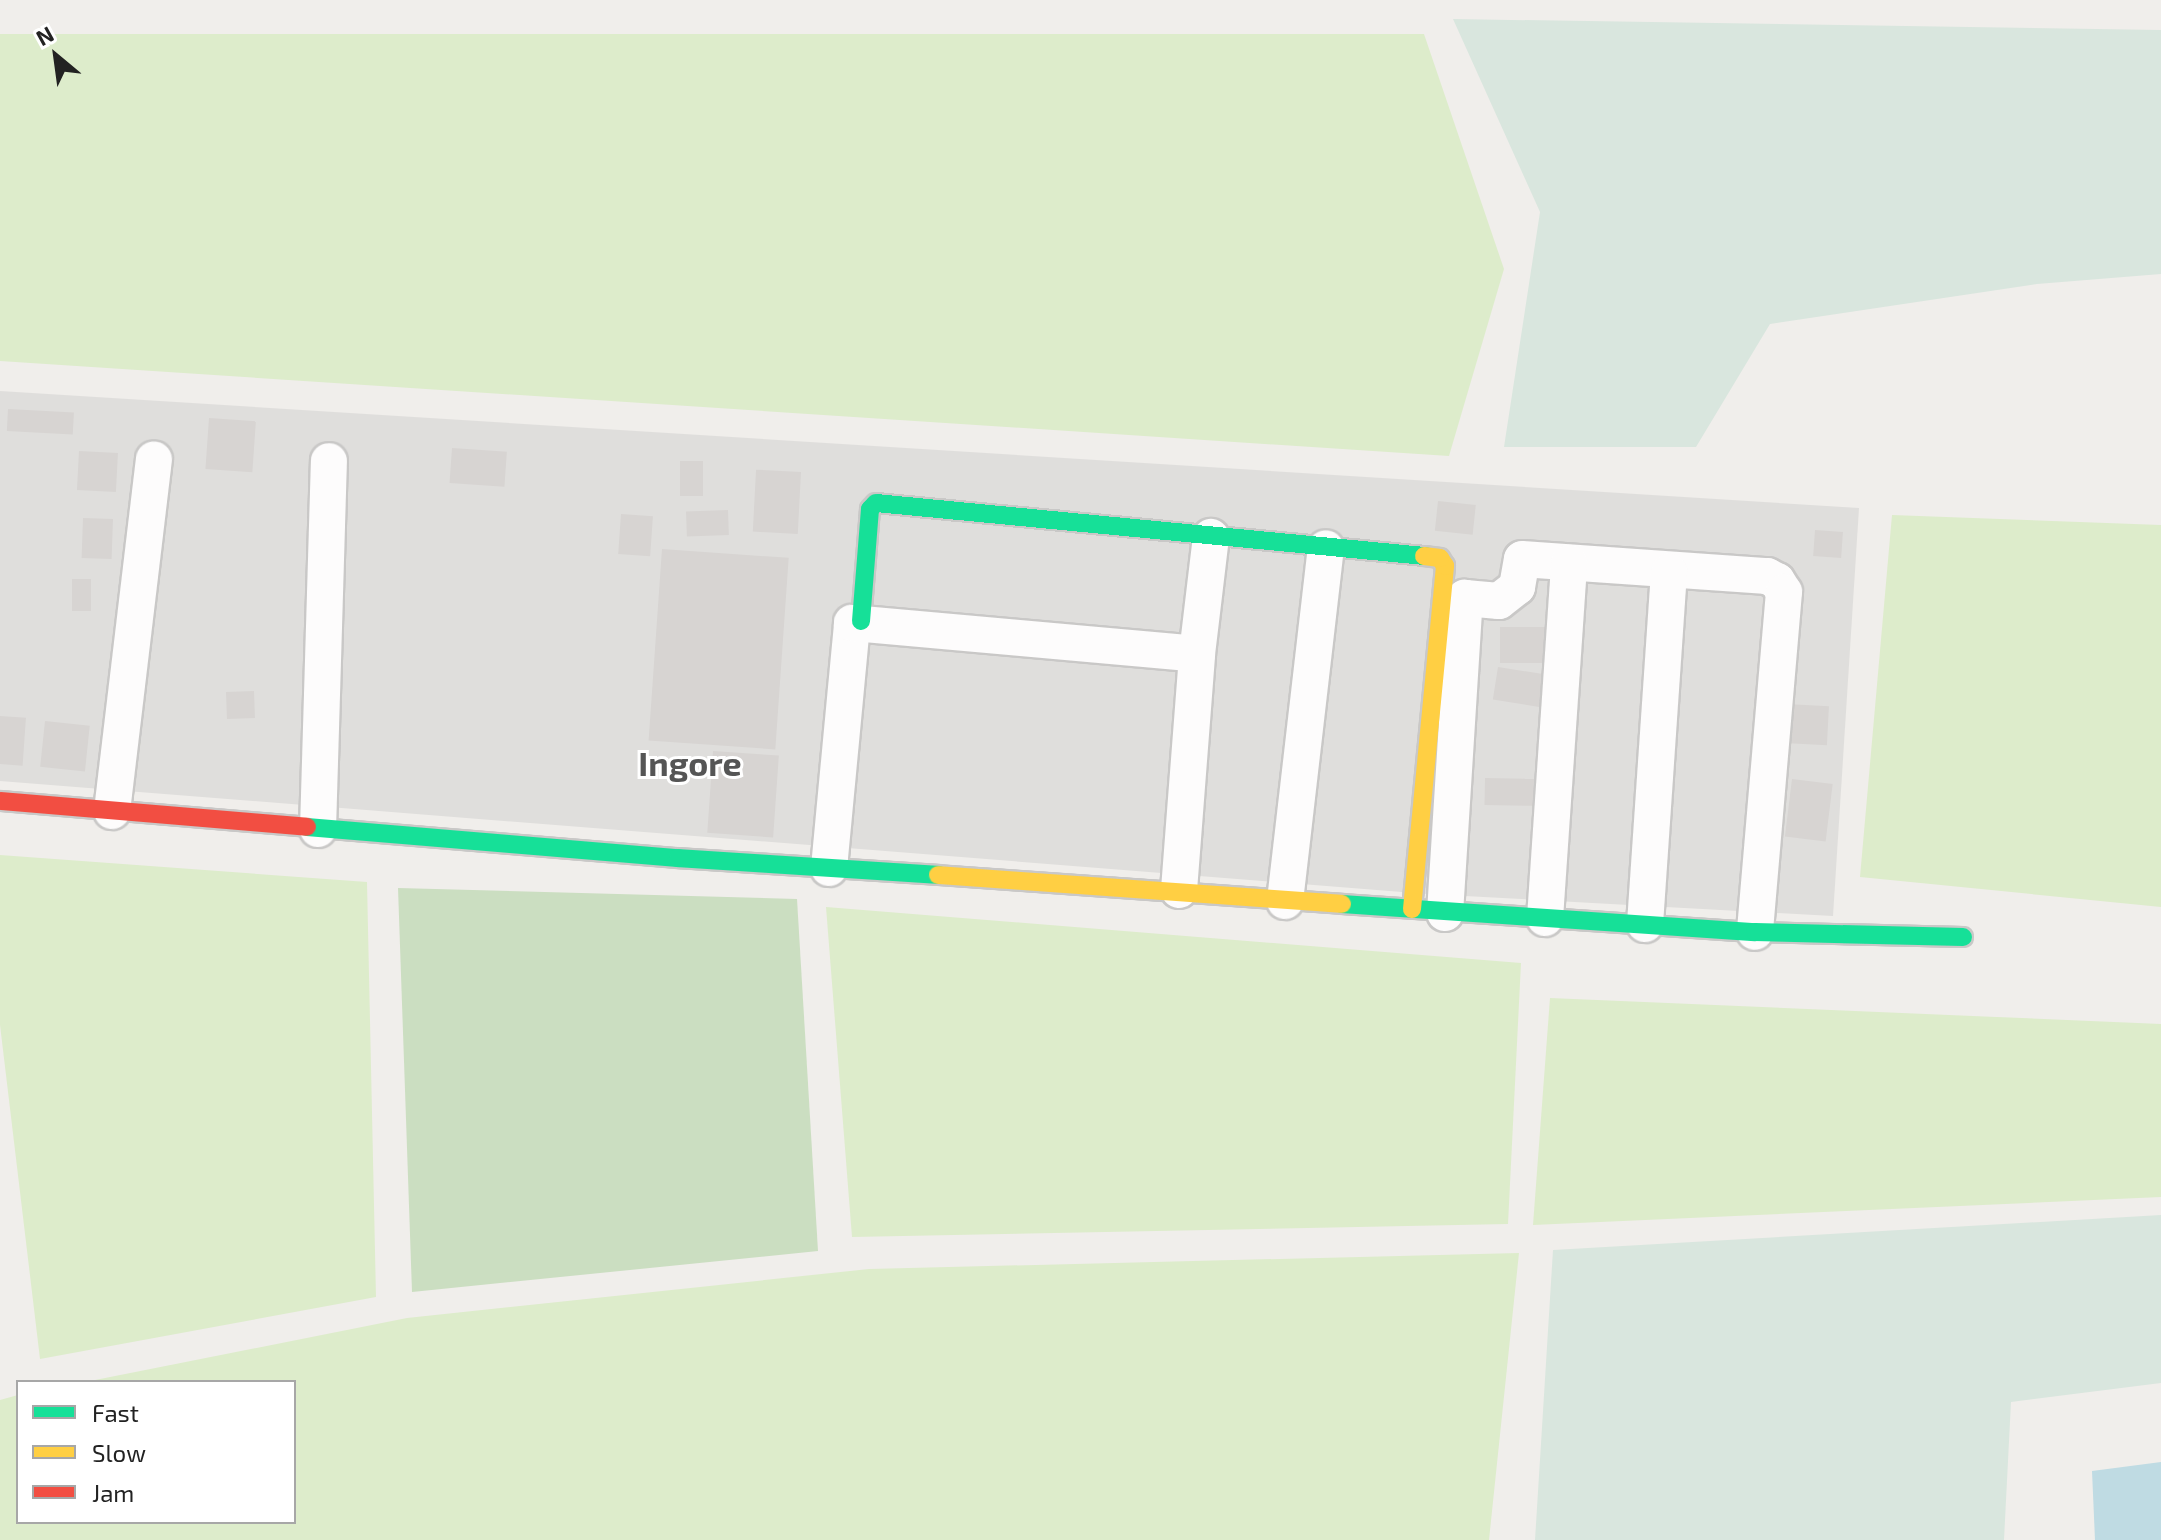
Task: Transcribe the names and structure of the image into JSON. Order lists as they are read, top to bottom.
{
  "districts": ["Ingore"],
  "legend": ["Fast", "Slow", "Jam"],
  "north": "top left"
}
